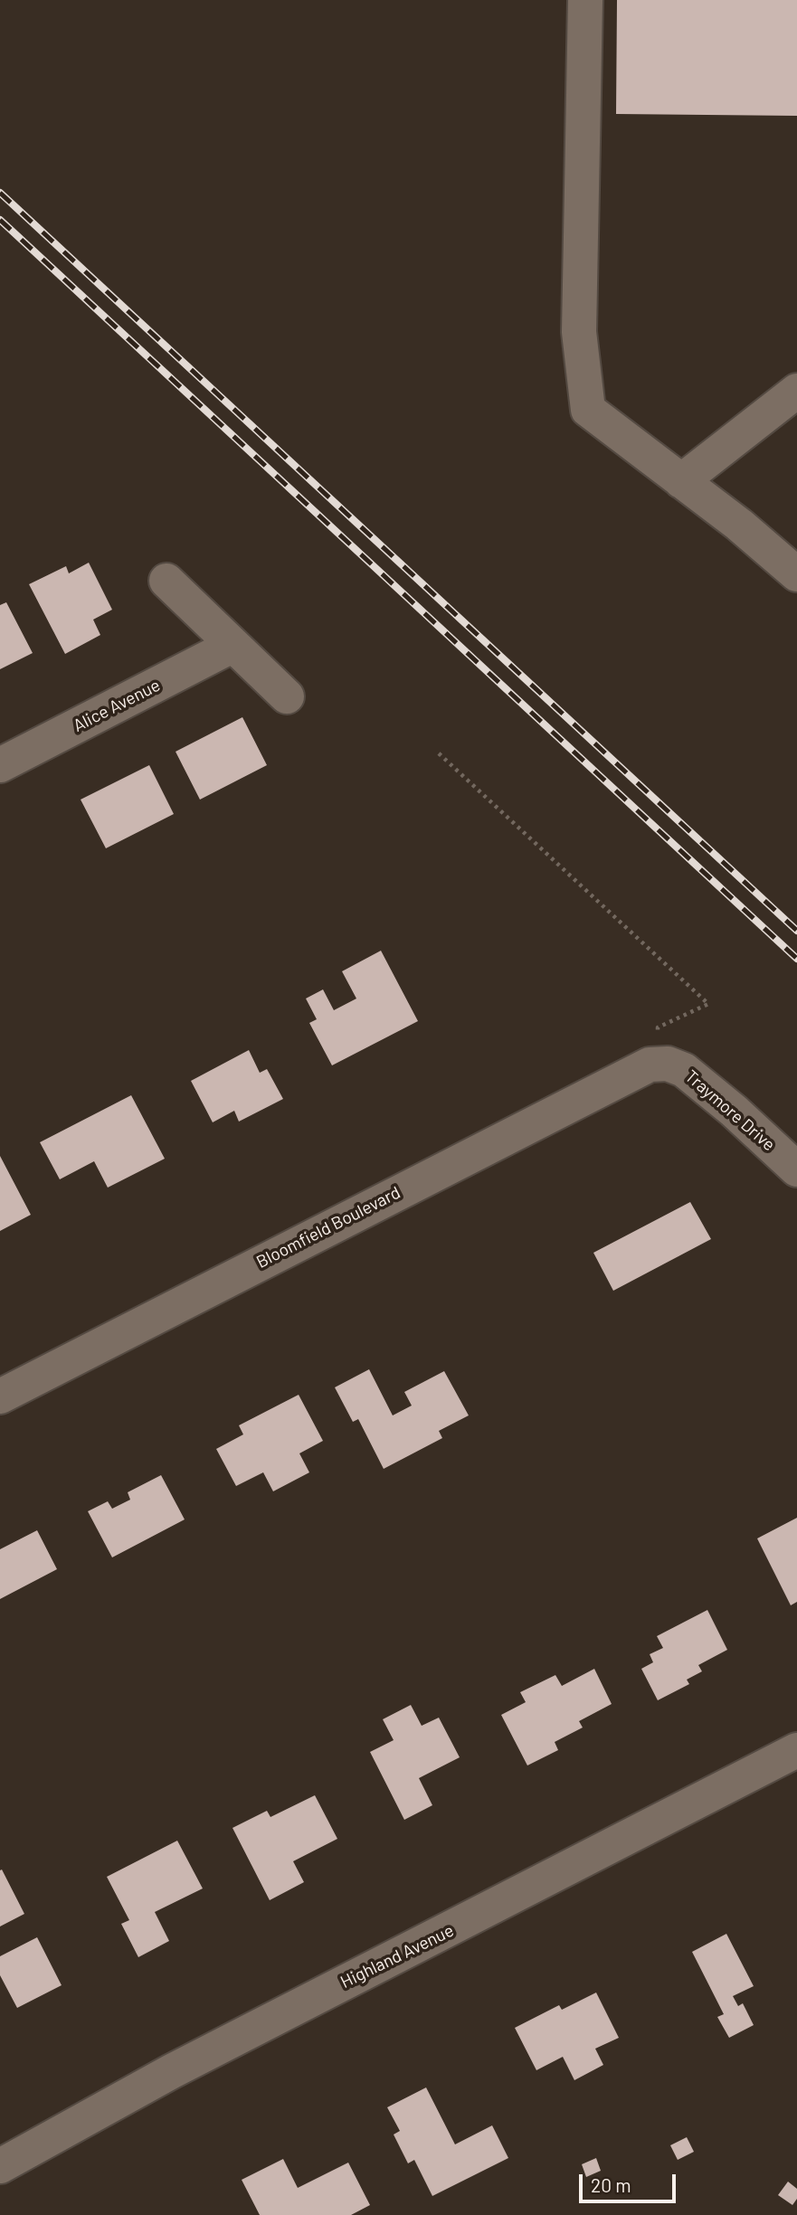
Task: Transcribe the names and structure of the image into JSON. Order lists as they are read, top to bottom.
{
  "streets": {
    "street": [
      "Alice Avenue",
      "Traymore Drive",
      "Bloomfield Boulevard",
      "Highland Avenue"
    ]
  },
  "crossings": [
    ["Traymore Drive", "Bloomfield Boulevard"]
  ],
  "scale_bar": "20 m"
}
